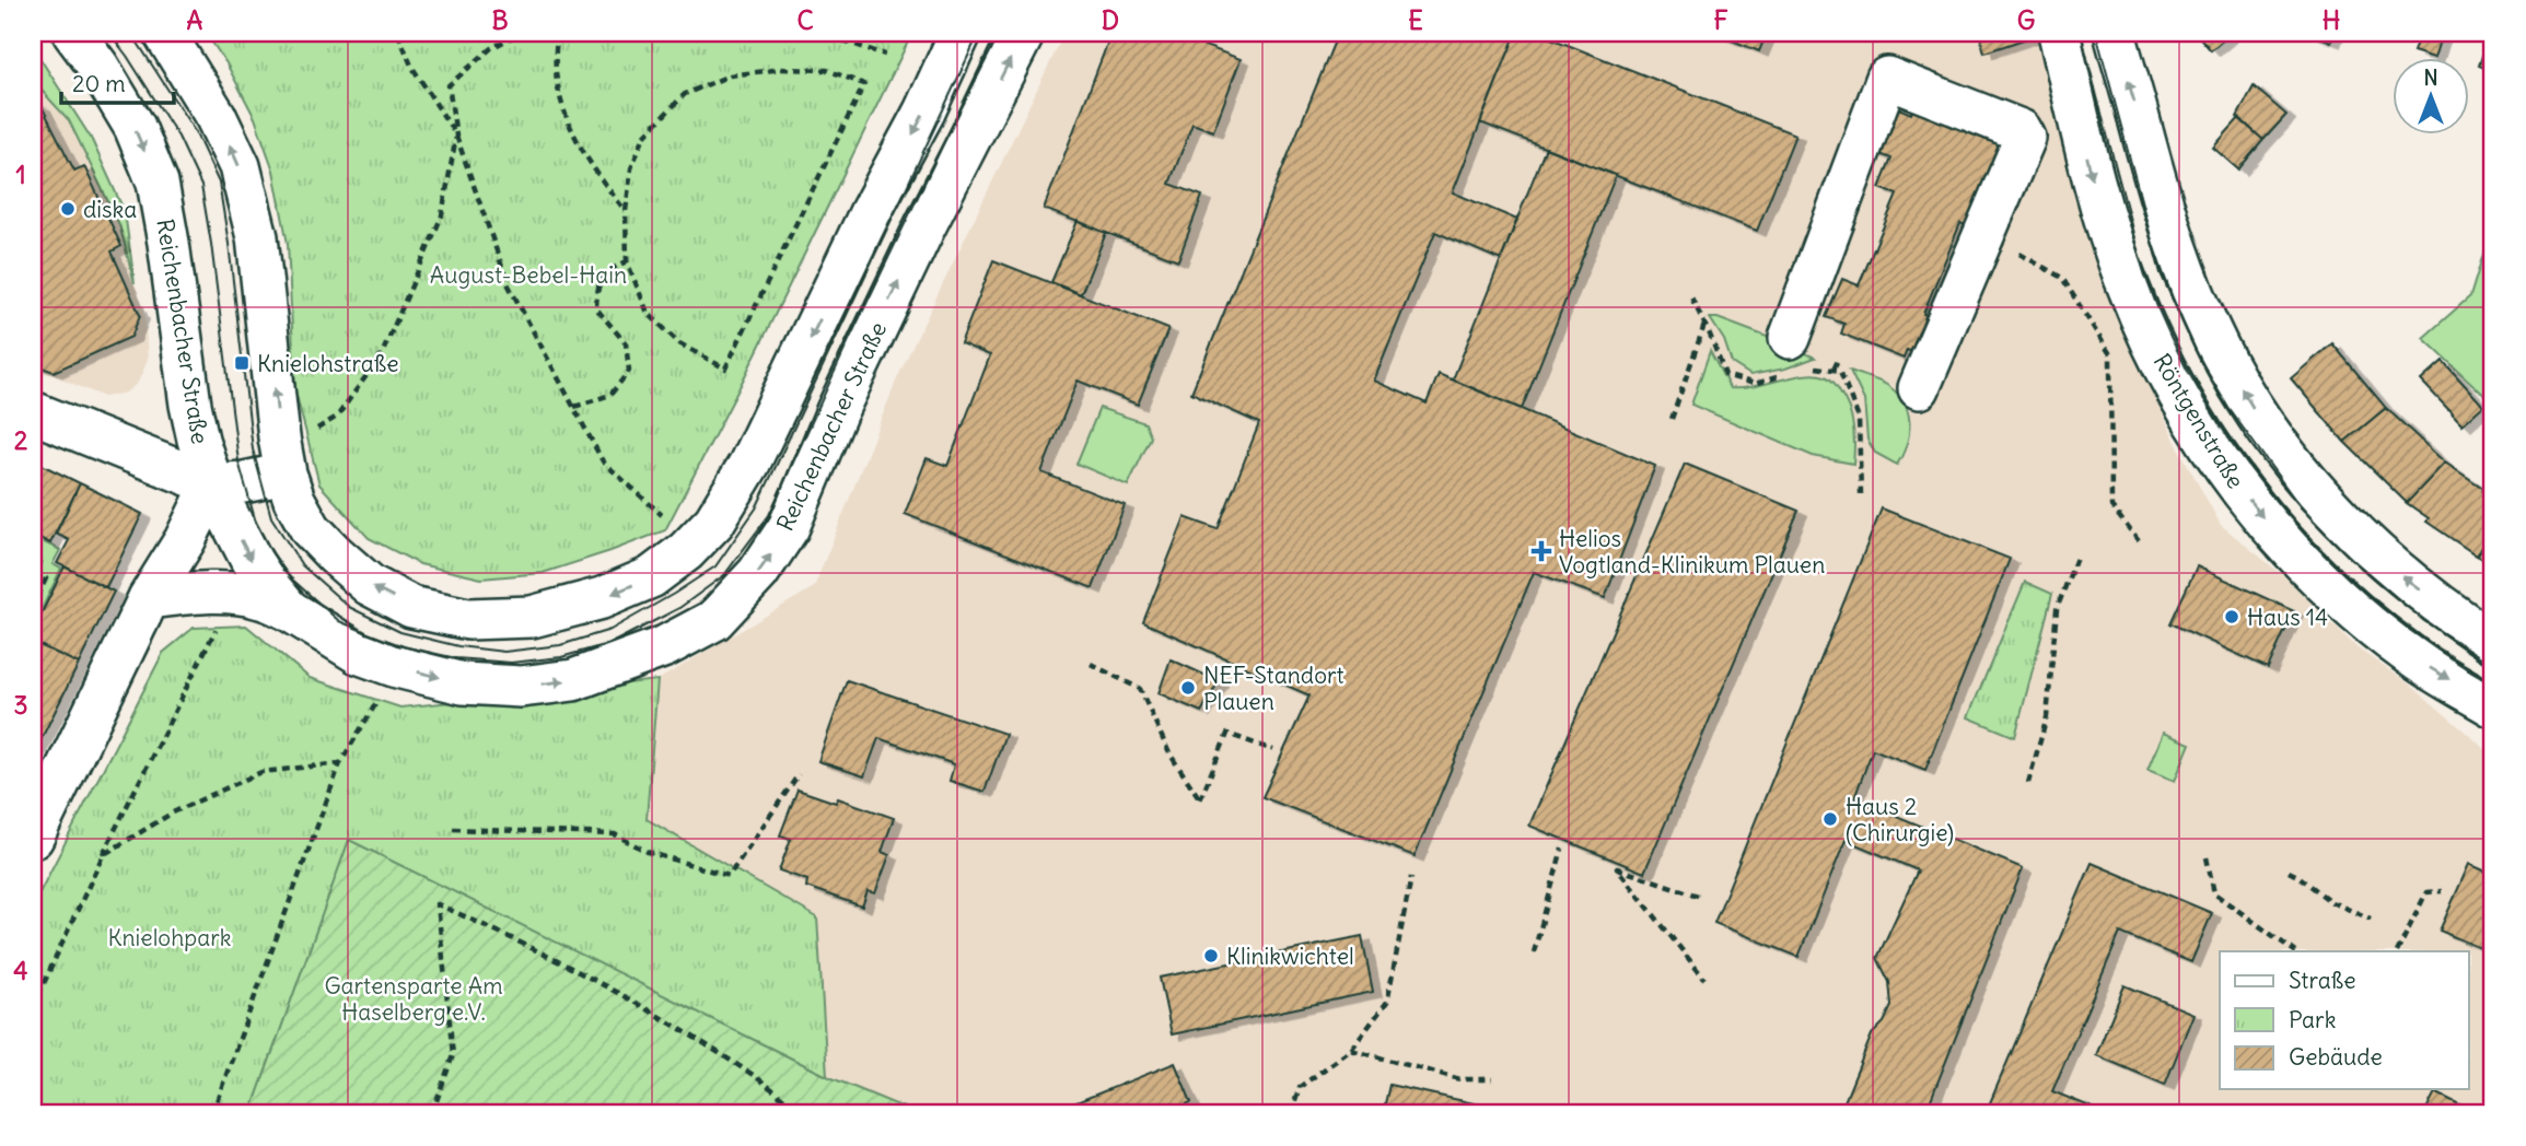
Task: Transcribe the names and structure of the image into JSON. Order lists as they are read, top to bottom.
{
  "streets": {
    "street": ["Reichenbacher Straße", "Röntgenstraße"]
  },
  "parks": ["August-Bebel-Hain", "Knielohpark", "Gartensparte Am Haselberg e.V."],
  "places": {
    "other": [
      "diska",
      "Haus 14",
      "NEF-Standort Plauen",
      "Haus 2 (Chirurgie)",
      "Klinikwichtel"
    ],
    "transit": ["Knielohstraße"],
    "health": ["Helios Vogtland-Klinikum Plauen"]
  },
  "legend": ["Straße", "Park", "Gebäude"],
  "scale_bar": "20 m",
  "north": "top",
  "grid": {
    "columns": [
      "A",
      "B",
      "C",
      "D",
      "E",
      "F",
      "G",
      "H"
    ],
    "rows": [
      "1",
      "2",
      "3",
      "4"
    ]
  }
}
